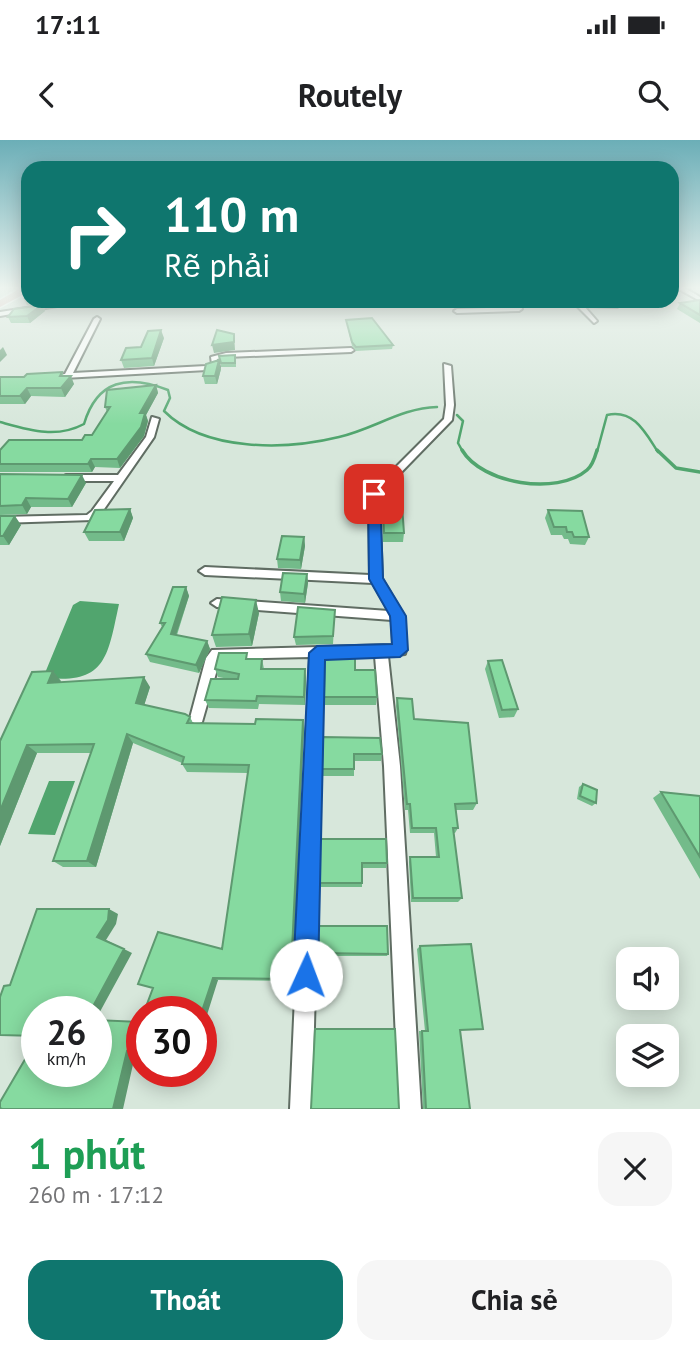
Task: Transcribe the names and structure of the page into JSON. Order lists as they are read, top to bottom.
{
  "page": {
    "status": "17:11",
    "header": "Routely",
    "turn": ["110 m", "Rẽ phải"],
    "speed": "26 km/h",
    "limit": "30",
    "heading": ["1 phút", "260 m · 17:12"],
    "buttons": ["Thoát", "Chia sẻ"]
  }
}
